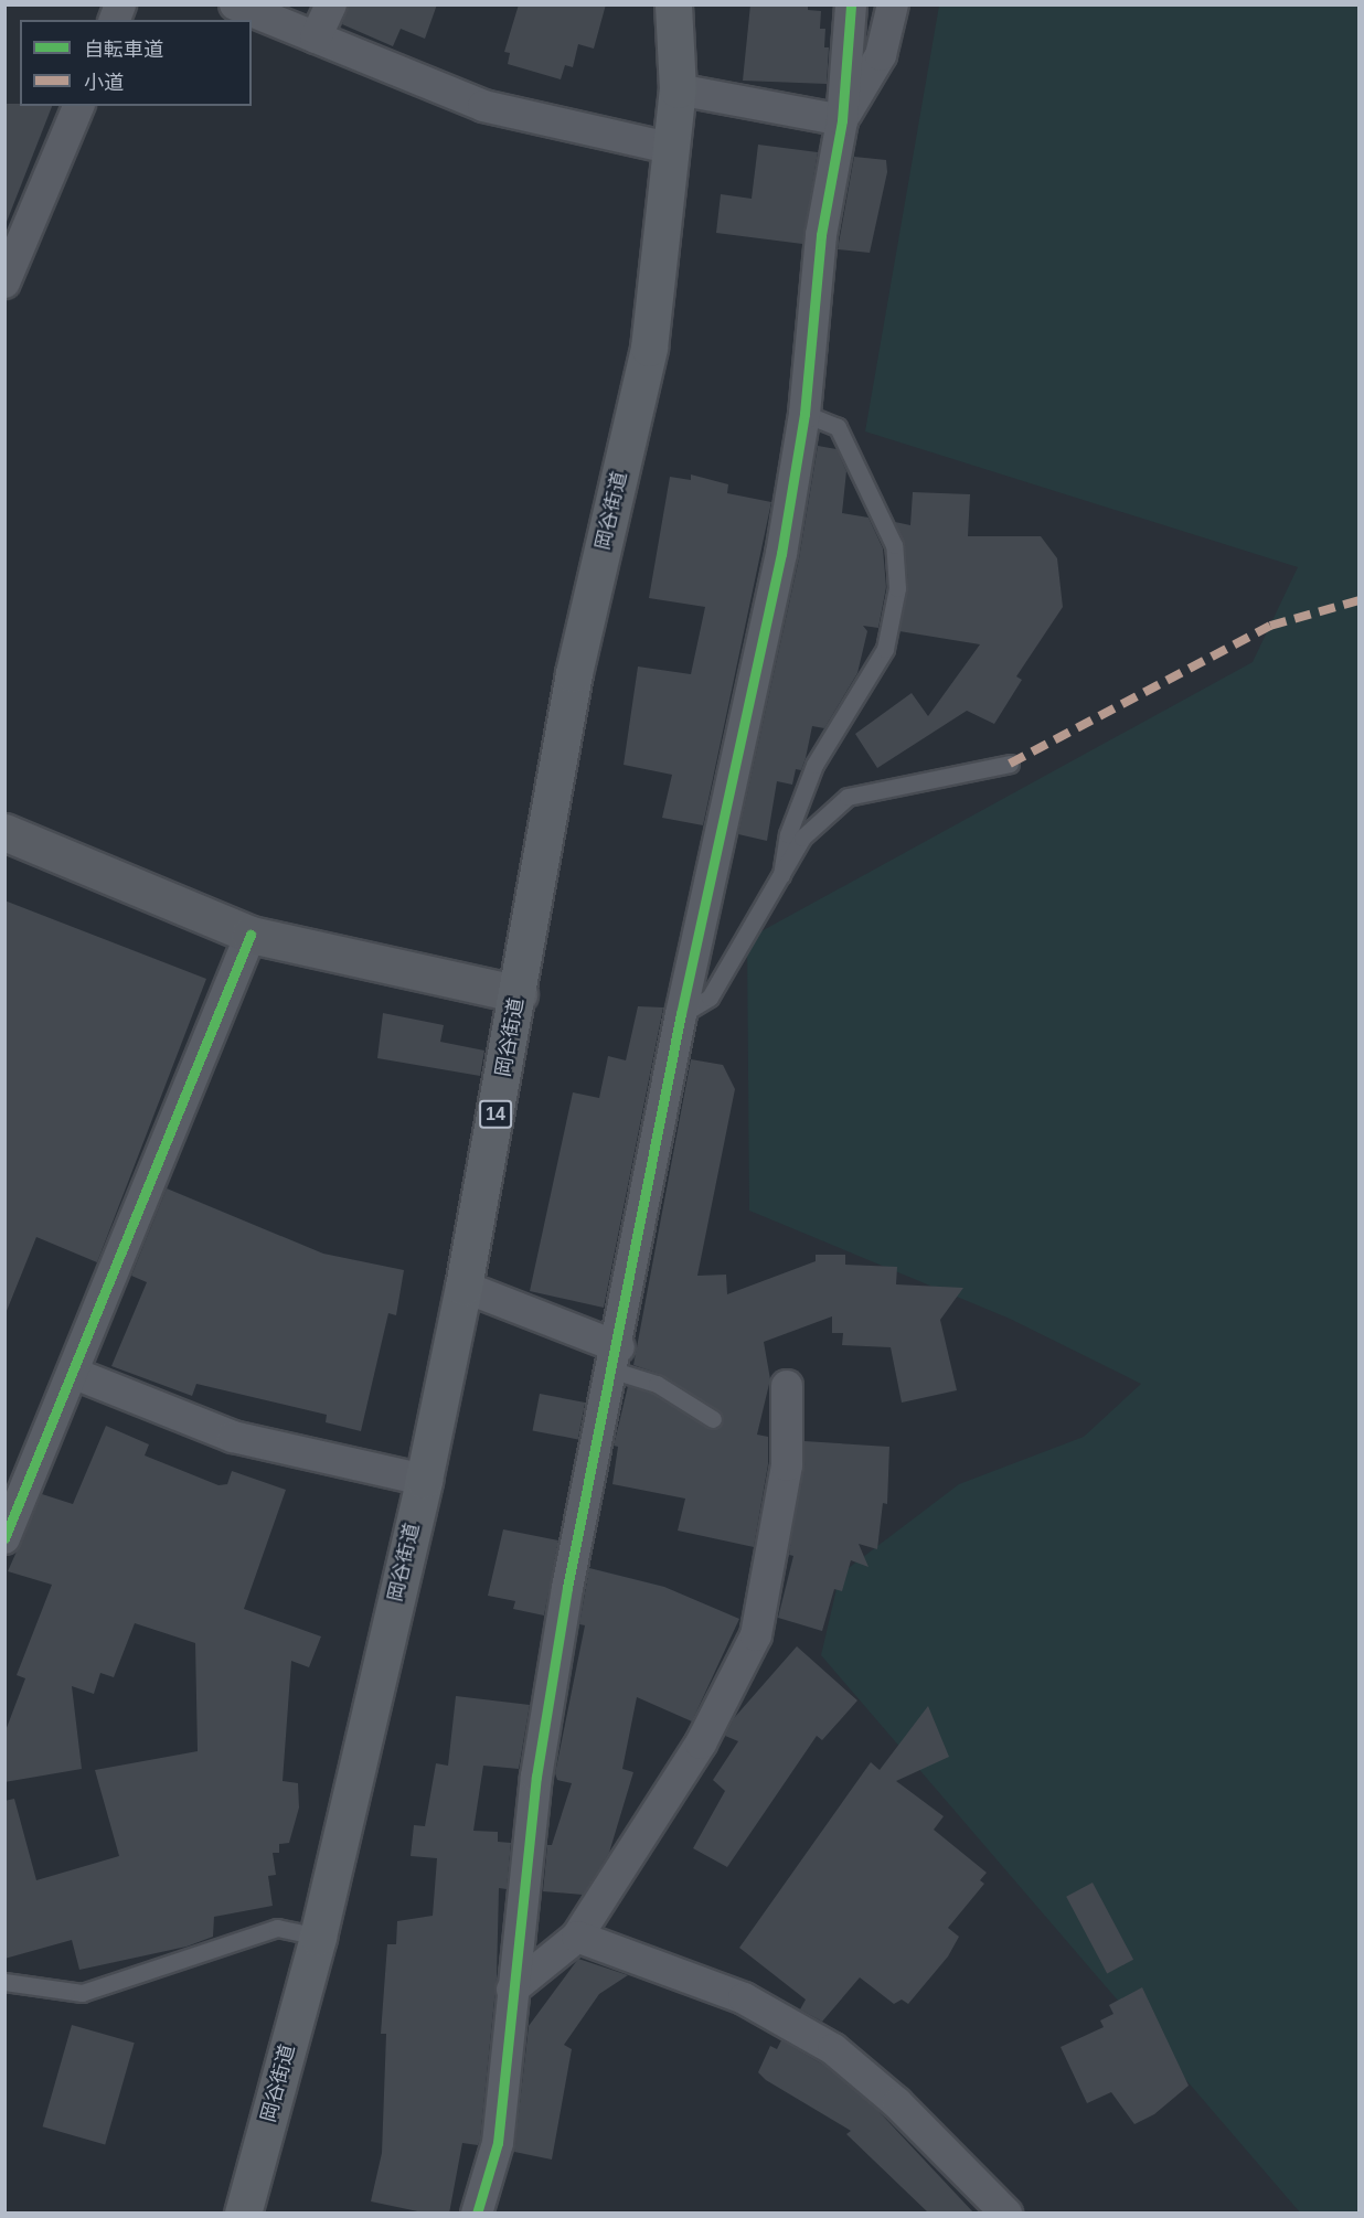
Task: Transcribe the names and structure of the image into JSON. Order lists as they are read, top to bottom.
{
  "streets": {
    "main road": ["岡谷街道", "14"]
  },
  "legend": ["自転車道", "小道"]
}
